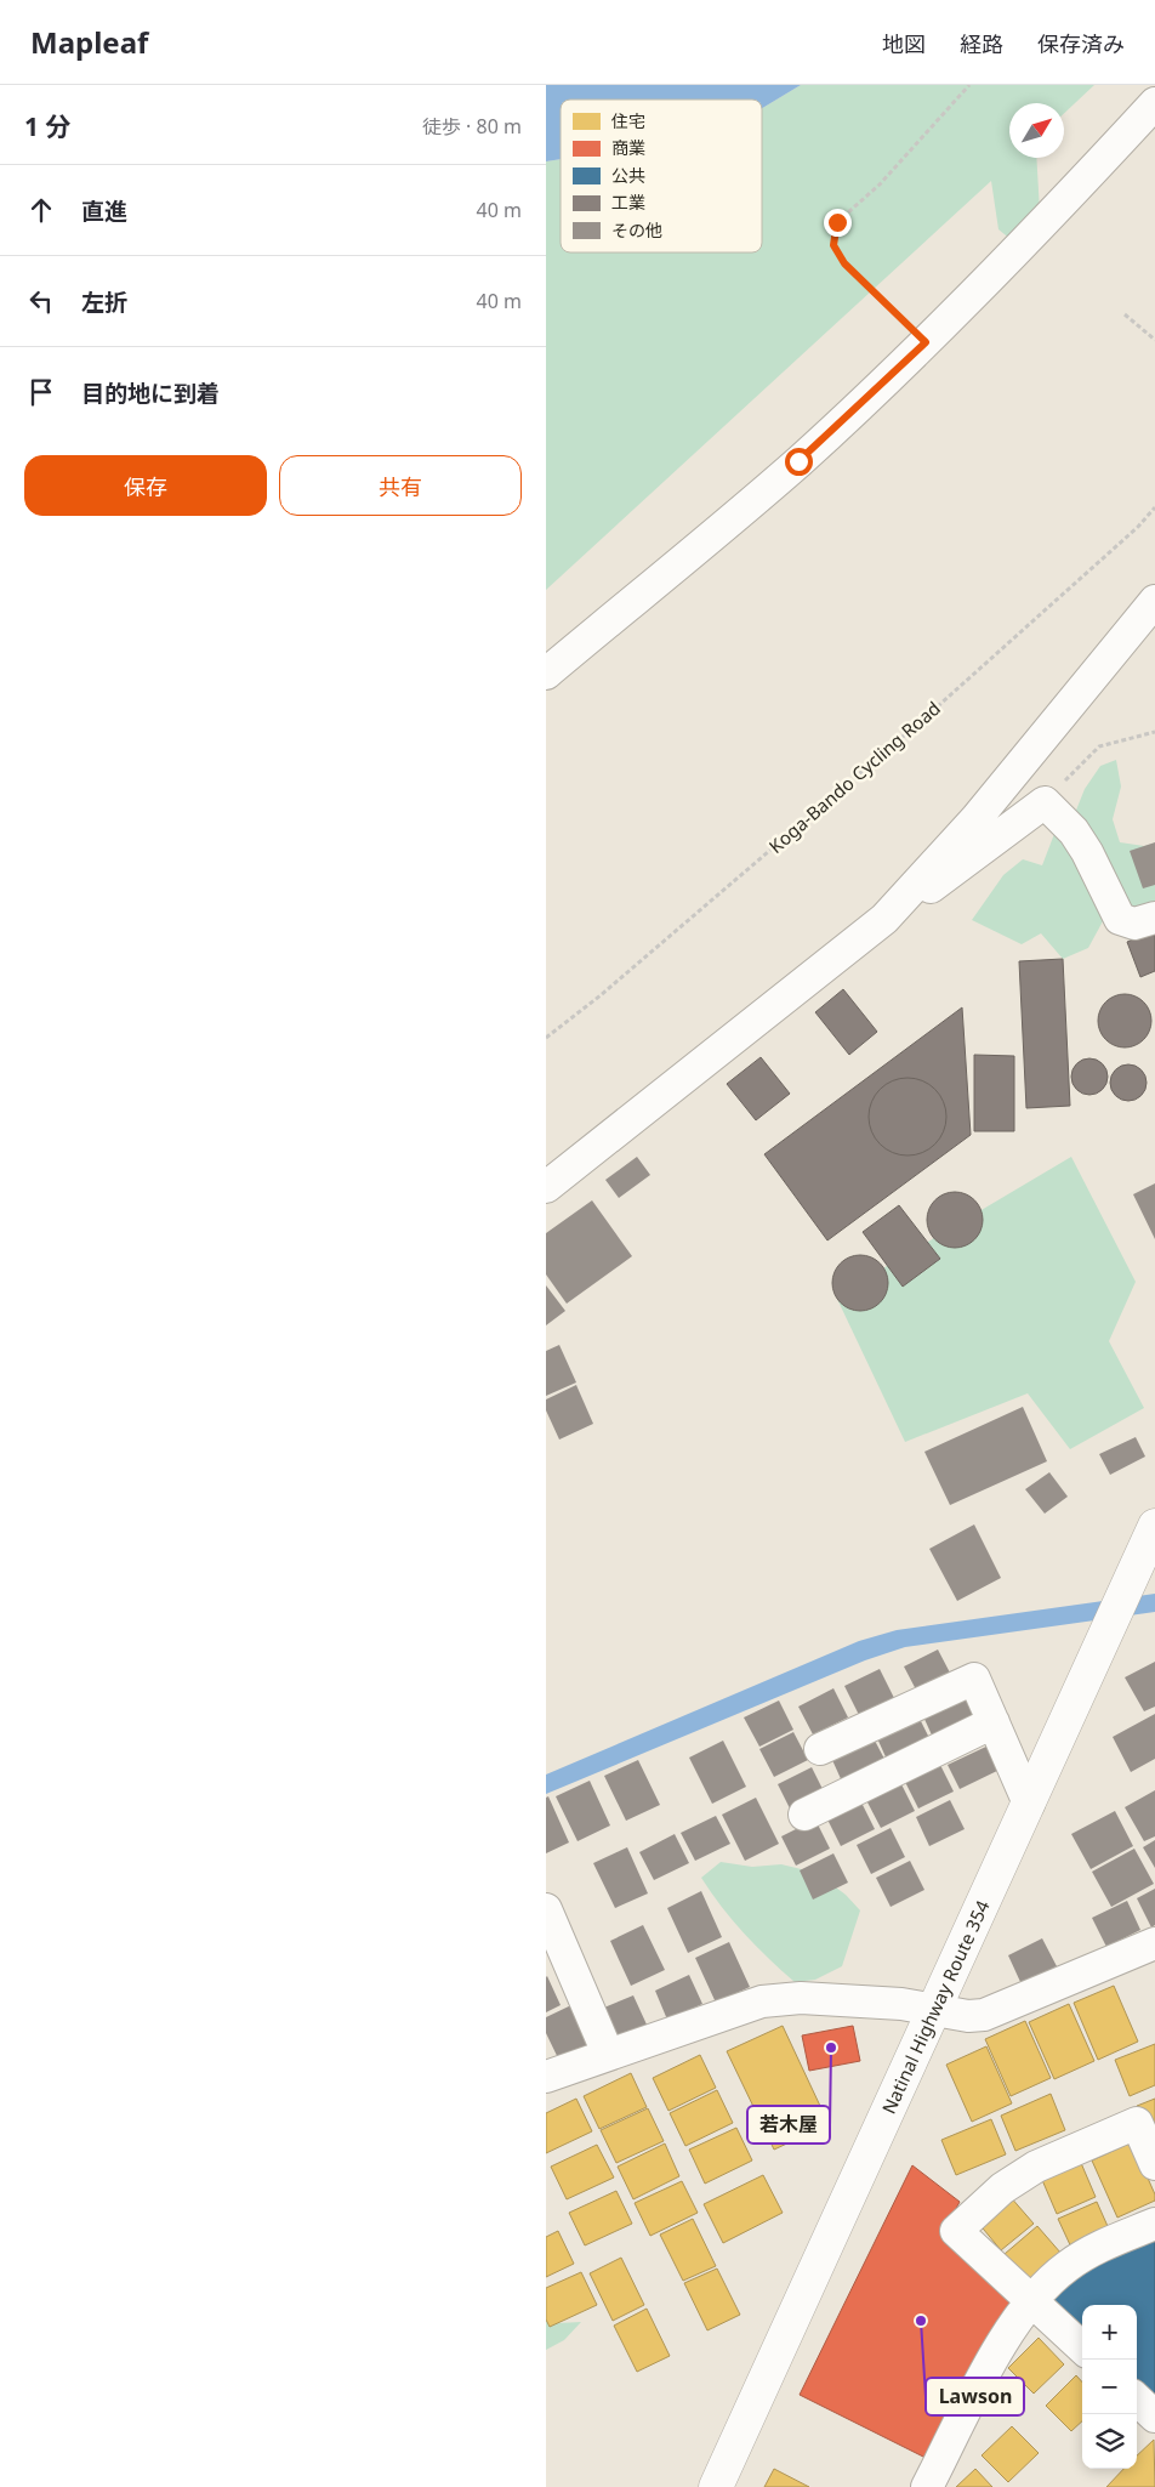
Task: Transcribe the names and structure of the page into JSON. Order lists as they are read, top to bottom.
{
  "streets": {
    "highway": ["Natinal Highway Route 354"],
    "path": ["Koga-Bando Cycling Road"]
  },
  "places": ["若木屋", "Lawson"],
  "legend": [
    "住宅",
    "商業",
    "公共",
    "工業",
    "その他"
  ],
  "north": "top right",
  "page": {
    "header": "Mapleaf",
    "nav": ["地図", "経路", "保存済み"],
    "heading": ["1 分", "徒歩 · 80 m"],
    "list": [
      ["直進", "40 m"],
      ["左折", "40 m"],
      "目的地に到着"
    ],
    "buttons": ["保存", "共有"],
    "map_buttons": ["+", "−"]
  }
}
